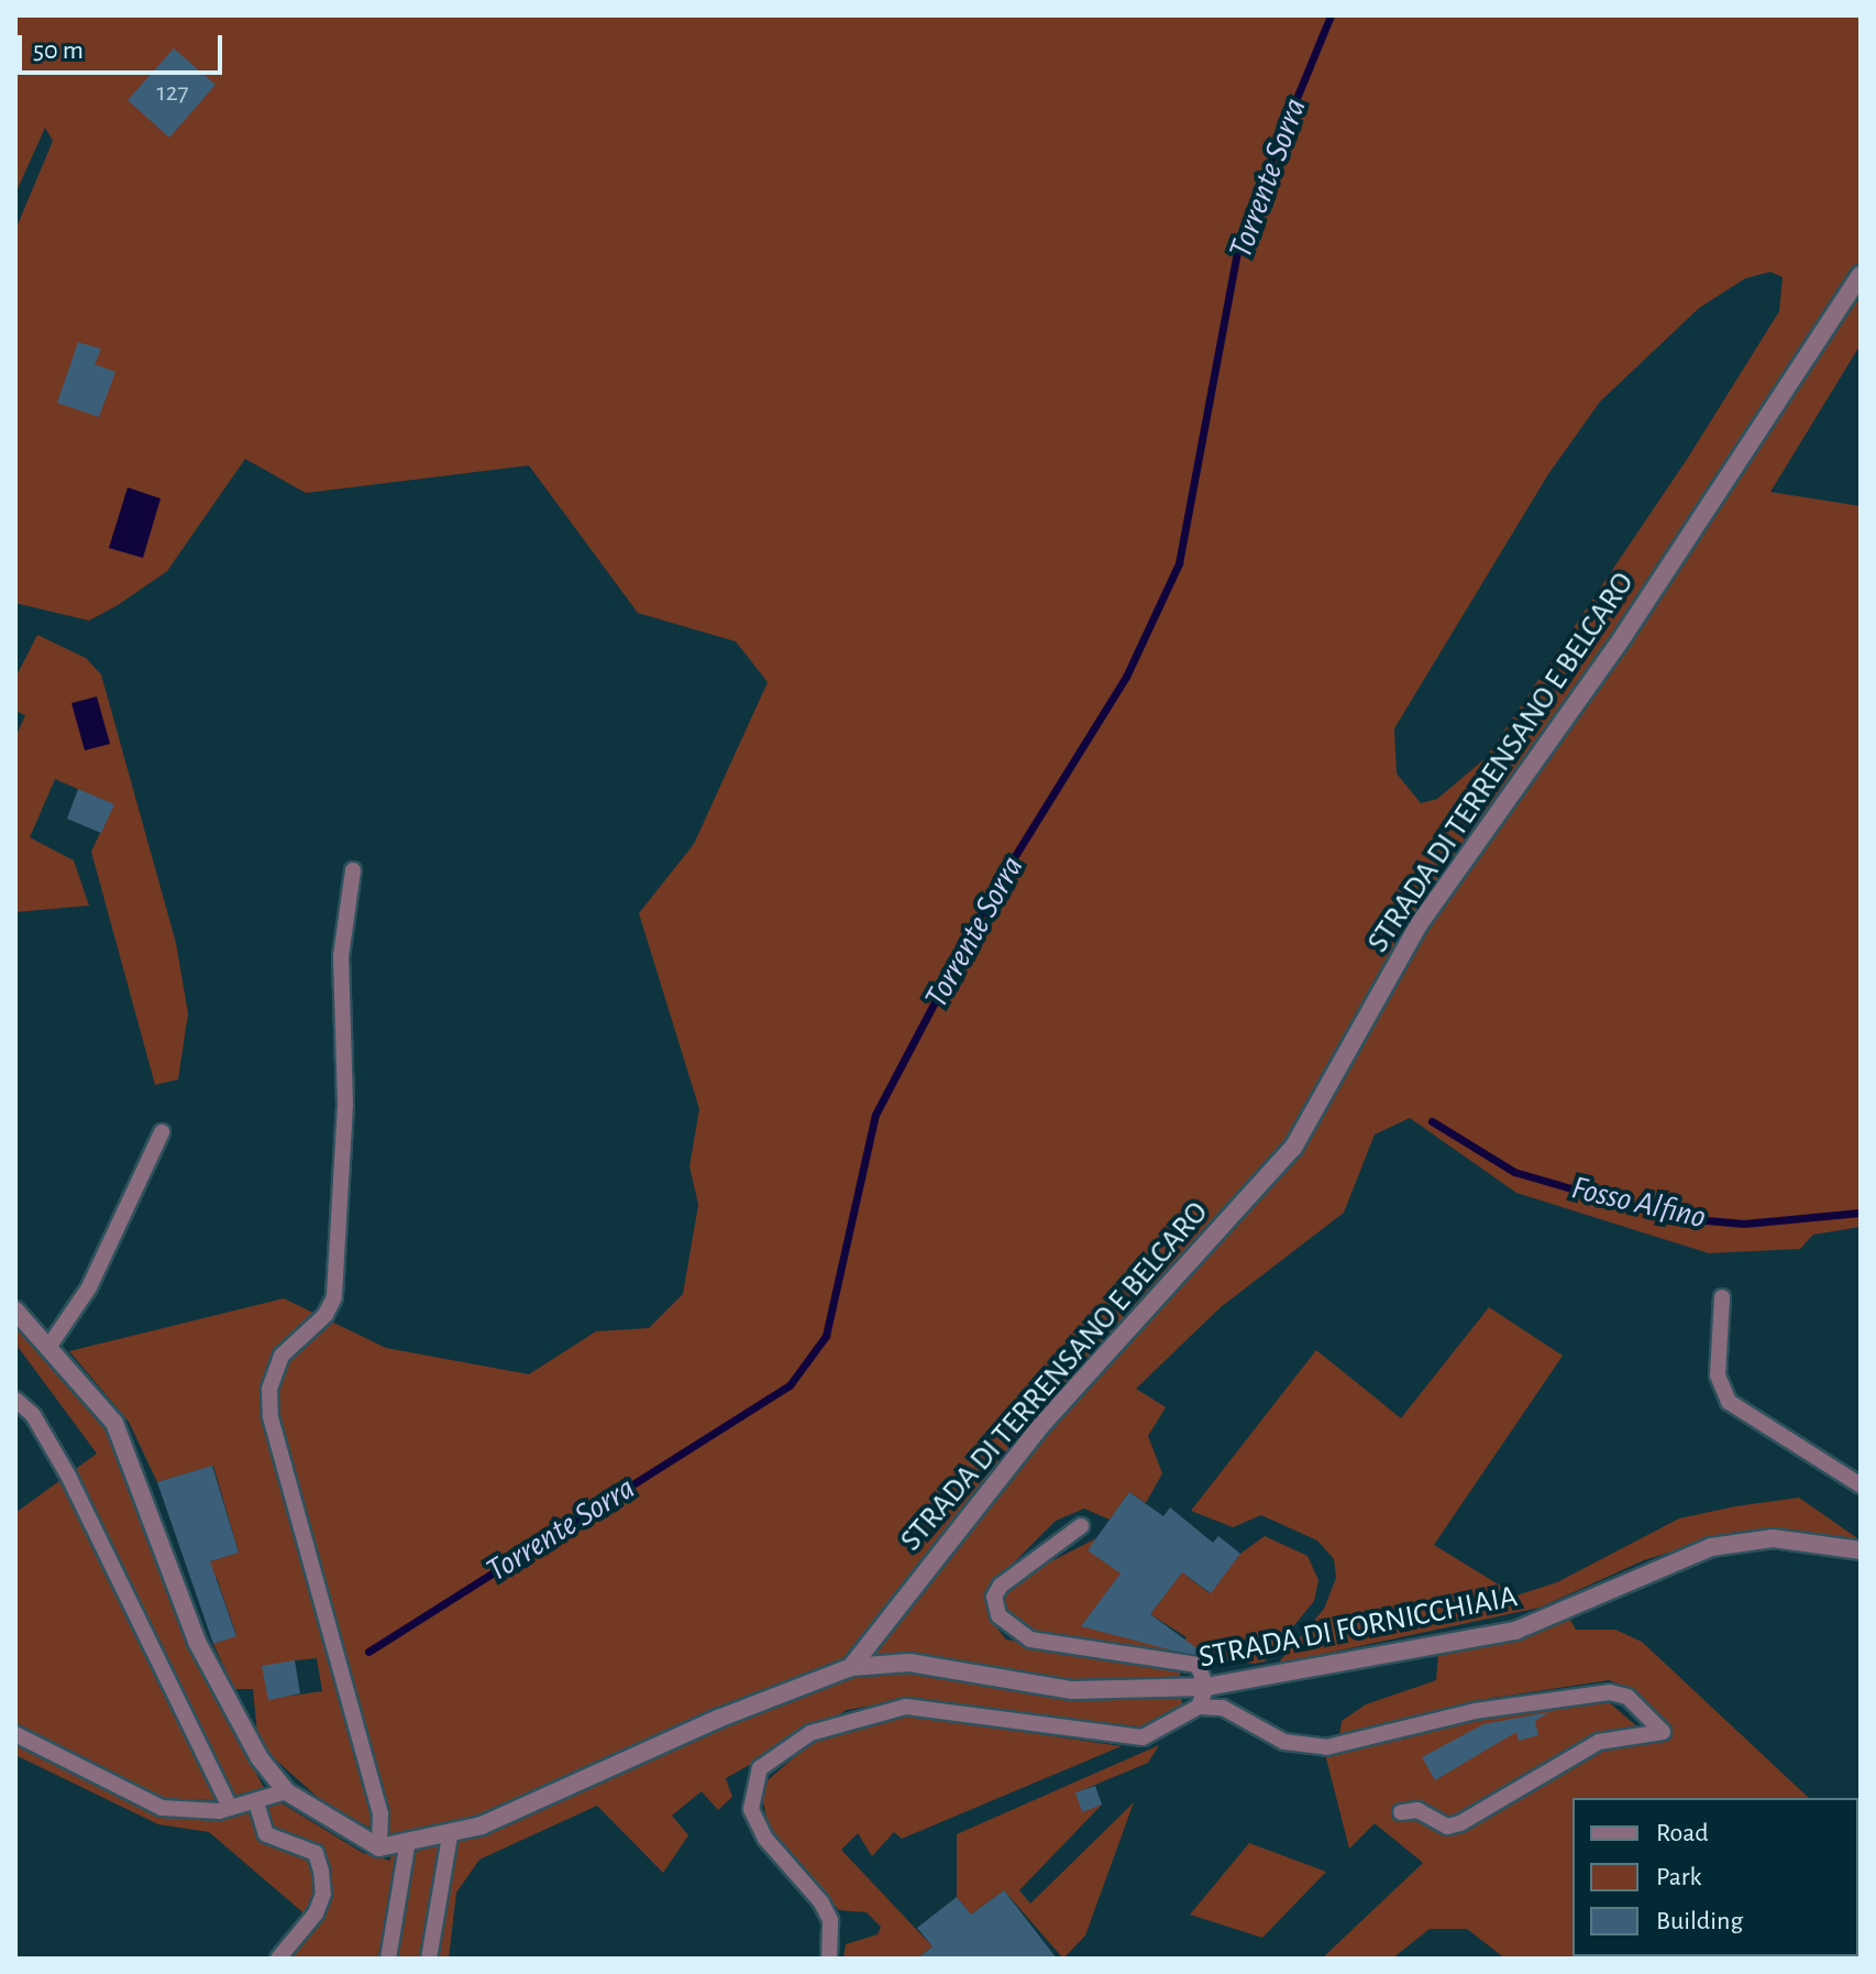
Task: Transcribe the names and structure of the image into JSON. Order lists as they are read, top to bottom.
{
  "streets": {
    "street": ["STRADA DI TERRENSANO E BELCARO", "STRADA DI FORNICCHIAIA"]
  },
  "crossings": [
    ["STRADA DI TERRENSANO E BELCARO", "STRADA DI FORNICCHIAIA"]
  ],
  "water": ["Torrente Sorra", "Fosso Alfino"],
  "house_numbers": ["127"],
  "legend": ["Road", "Park", "Building"],
  "scale_bar": "50 m"
}
